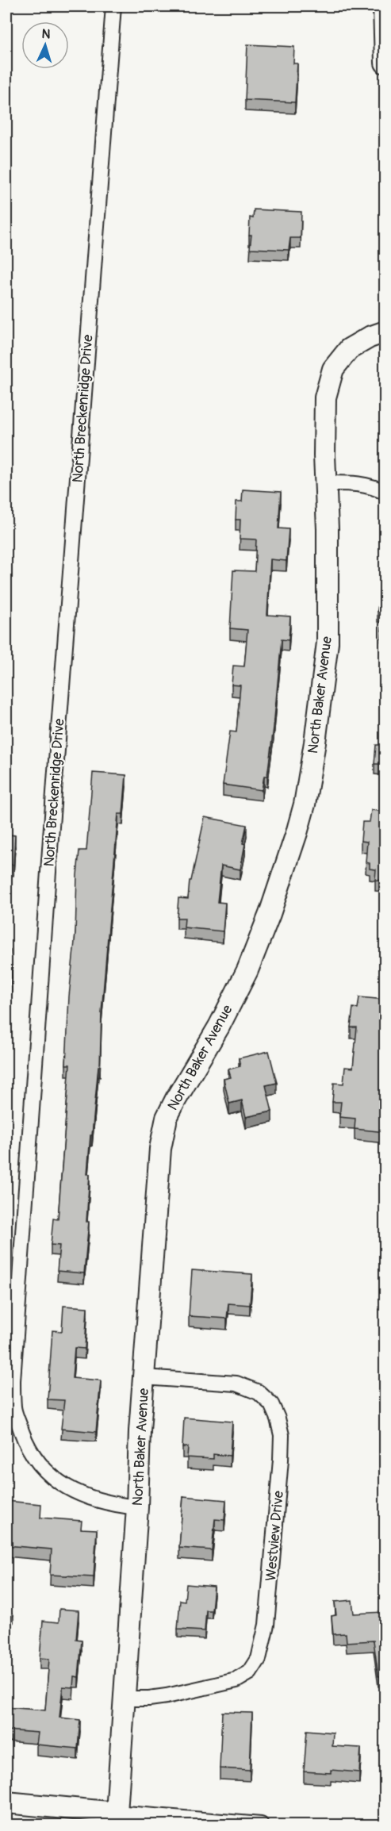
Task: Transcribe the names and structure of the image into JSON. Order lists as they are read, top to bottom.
{
  "streets": {
    "main road": ["North Baker Avenue"],
    "street": ["North Breckenridge Drive", "Westview Drive"]
  },
  "crossings": [
    ["North Breckenridge Drive", "North Baker Avenue"],
    ["North Baker Avenue", "Westview Drive"]
  ],
  "north": "top"
}
